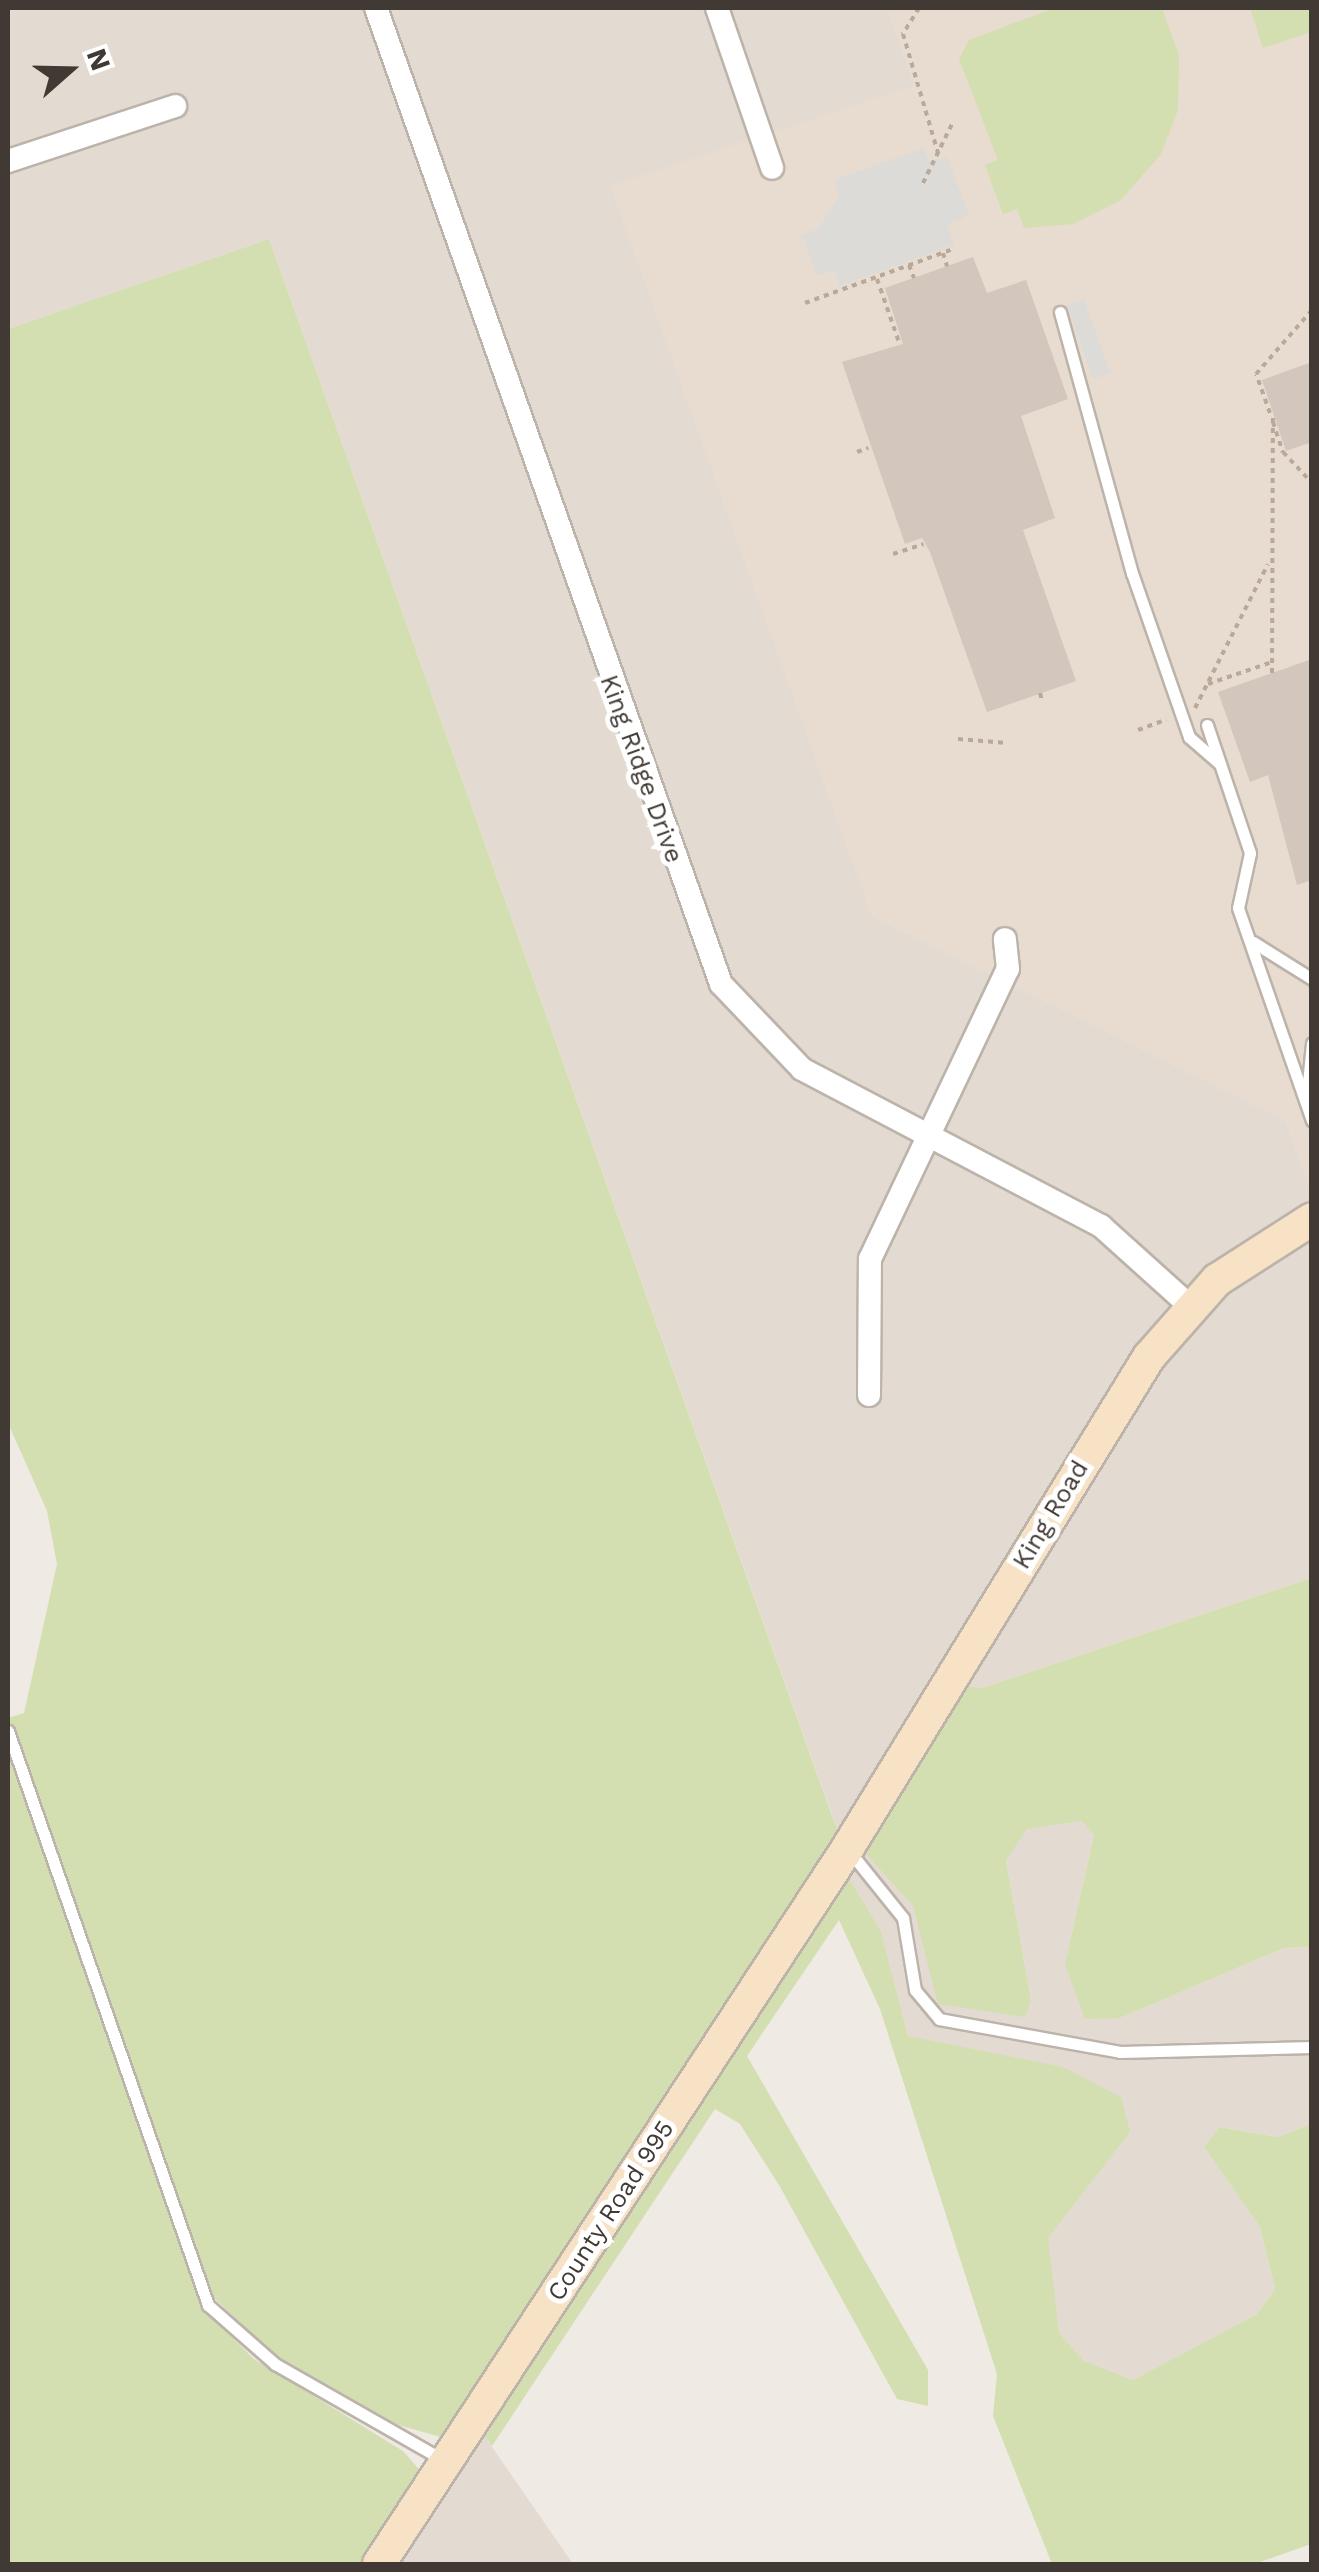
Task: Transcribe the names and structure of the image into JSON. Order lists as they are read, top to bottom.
{
  "streets": {
    "street": ["King Ridge Drive", "King Road", "County Road 995"]
  },
  "crossings": [
    ["King Ridge Drive", "King Road"],
    ["King Road", "County Road 995"]
  ],
  "north": "right"
}
